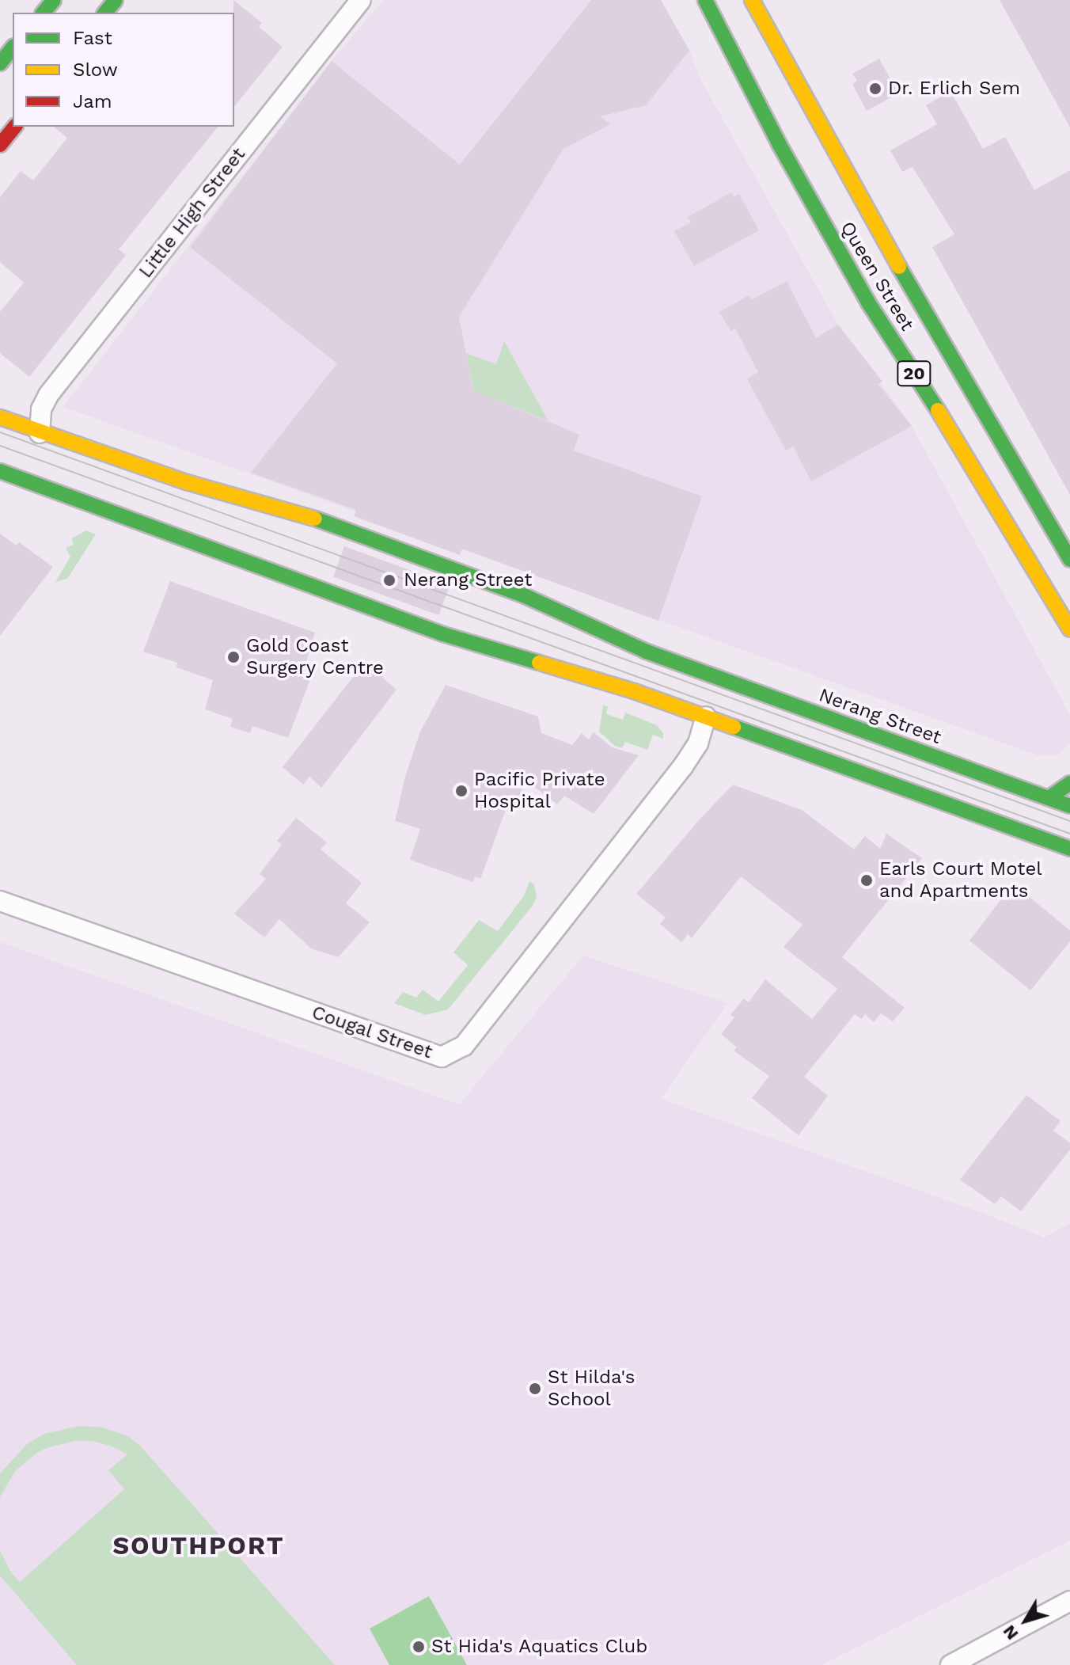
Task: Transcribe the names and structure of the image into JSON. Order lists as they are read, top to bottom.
{
  "streets": {
    "main road": ["Queen Street", "20", "Nerang Street"],
    "street": ["Little High Street", "Cougal Street"]
  },
  "crossings": [
    ["Little High Street", "Nerang Street"]
  ],
  "districts": ["SOUTHPORT"],
  "places": [
    "Dr. Erlich Sem",
    "Nerang Street",
    "Gold Coast Surgery Centre",
    "Pacific Private Hospital",
    "Earls Court Motel and Apartments",
    "St Hilda's School",
    "St Hida's Aquatics Club"
  ],
  "legend": ["Fast", "Slow", "Jam"],
  "north": "bottom left"
}
